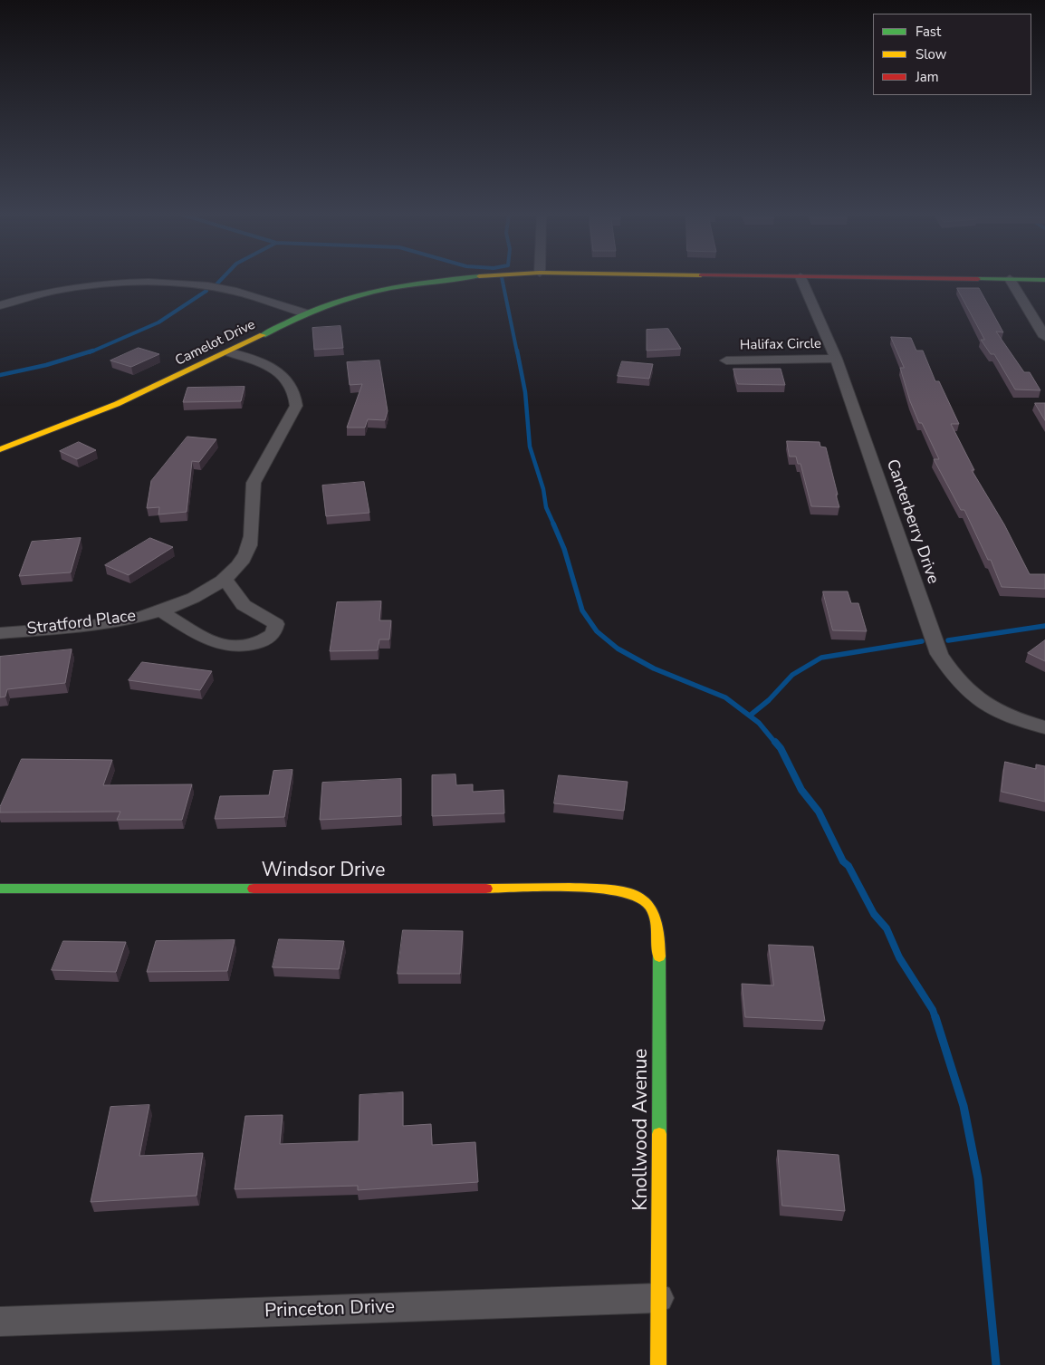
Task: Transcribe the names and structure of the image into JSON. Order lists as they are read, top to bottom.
{
  "streets": {
    "street": [
      "Camelot Drive",
      "Halifax Circle",
      "Canterberry Drive",
      "Stratford Place",
      "Windsor Drive",
      "Knollwood Avenue",
      "Princeton Drive"
    ]
  },
  "crossings": [
    ["Camelot Drive", "Stratford Place"],
    ["Halifax Circle", "Canterberry Drive"],
    ["Windsor Drive", "Knollwood Avenue"],
    ["Knollwood Avenue", "Princeton Drive"]
  ],
  "legend": ["Fast", "Slow", "Jam"]
}
